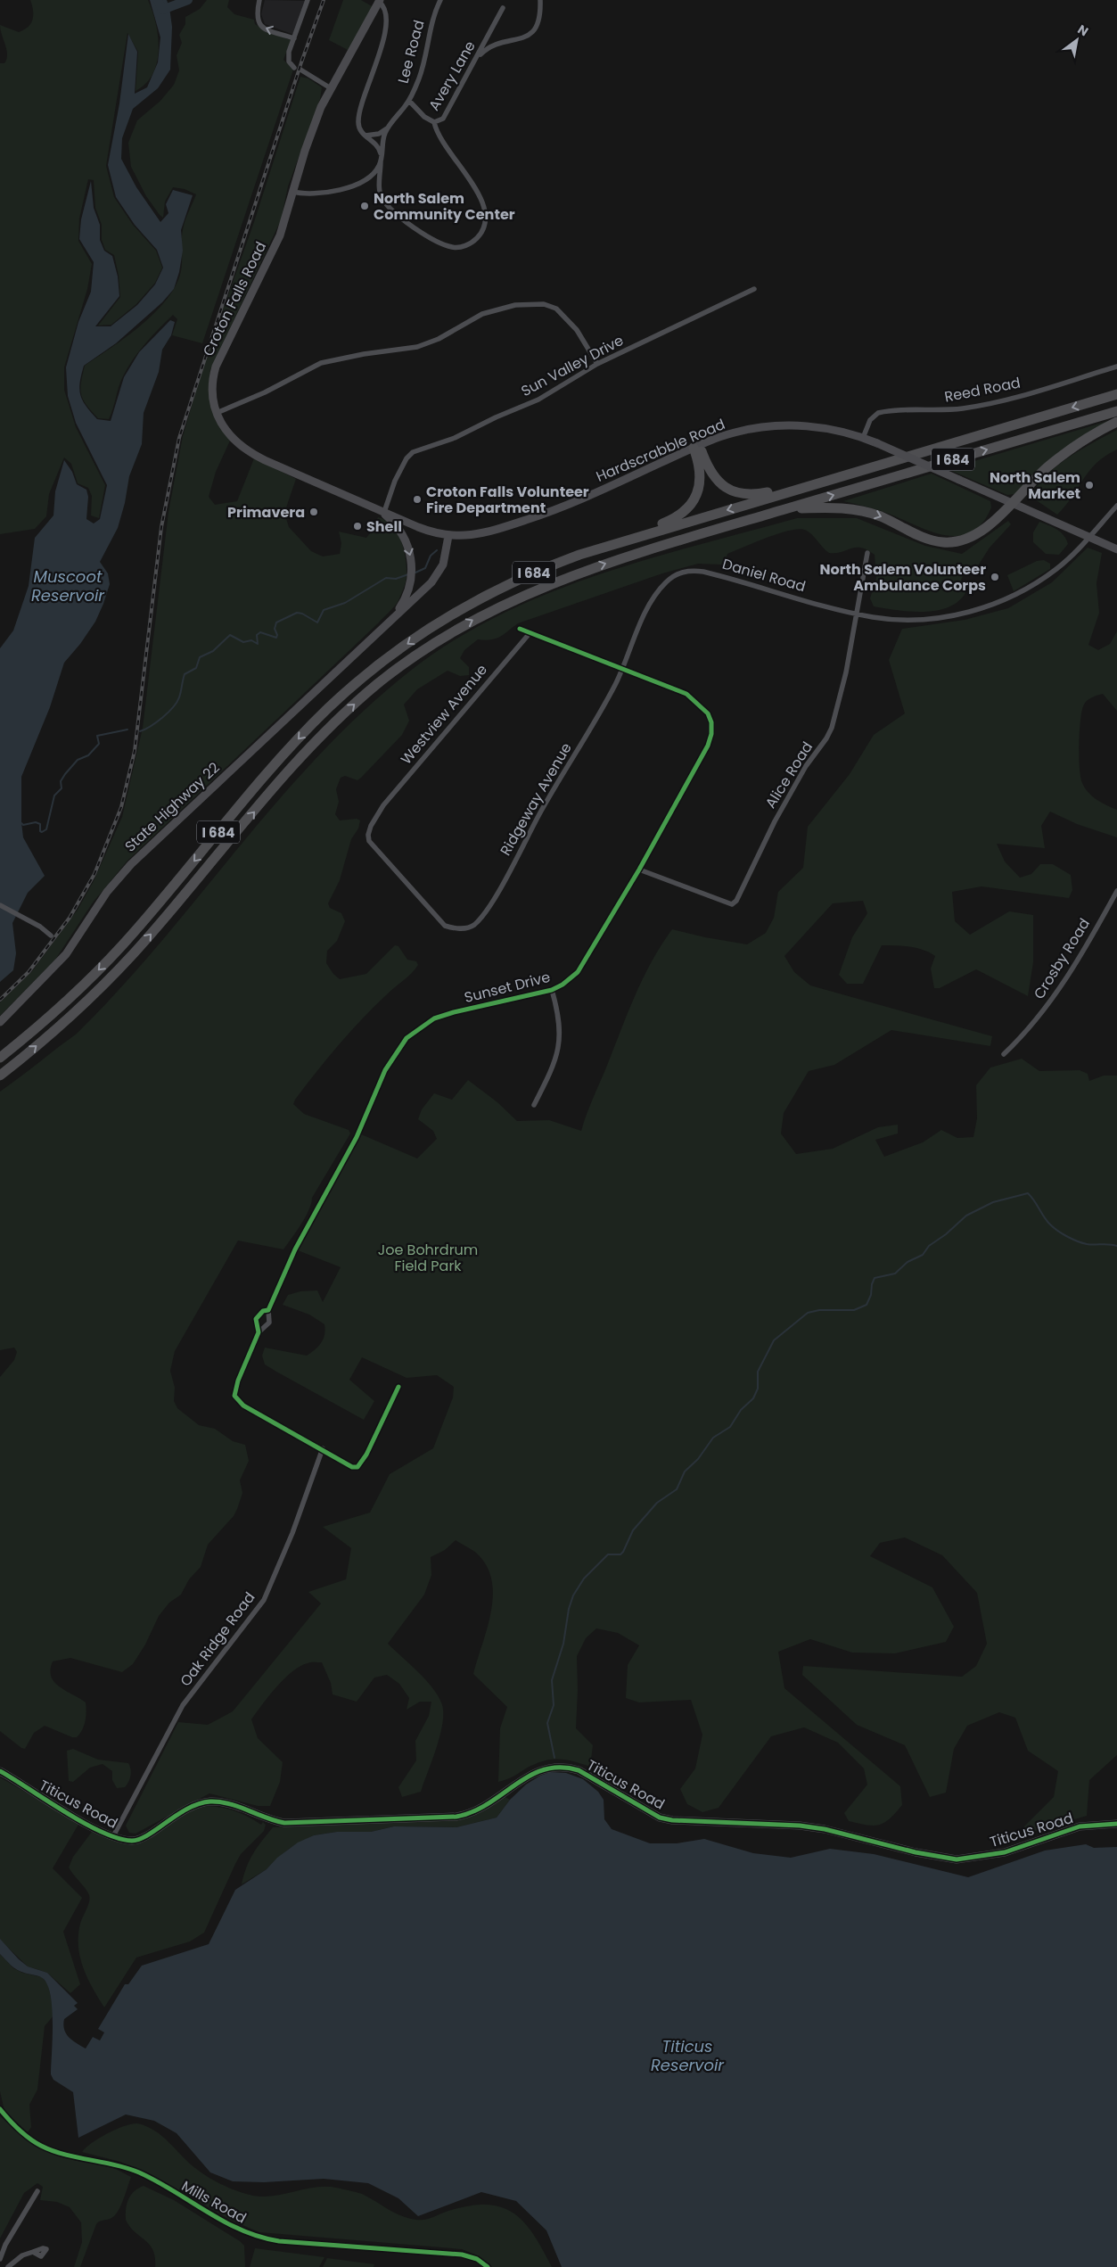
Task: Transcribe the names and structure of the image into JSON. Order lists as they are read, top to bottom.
{
  "streets": {
    "highway": ["I 684"],
    "main road": [
      "Croton Falls Road",
      "Hardscrabble Road",
      "State Highway 22",
      "Titicus Road"
    ],
    "street": [
      "Lee Road",
      "Avery Lane",
      "Sun Valley Drive",
      "Reed Road",
      "Daniel Road",
      "Westview Avenue",
      "Alice Road",
      "Ridgeway Avenue",
      "Crosby Road",
      "Sunset Drive",
      "Oak Ridge Road",
      "Mills Road"
    ]
  },
  "crossings": [
    ["Lee Road", "Avery Lane"],
    ["Croton Falls Road", "Sun Valley Drive"],
    ["Croton Falls Road", "Hardscrabble Road"],
    ["Reed Road", "Hardscrabble Road"],
    ["Hardscrabble Road", "Daniel Road"],
    ["Daniel Road", "Alice Road"],
    ["Daniel Road", "Ridgeway Avenue"],
    ["Daniel Road", "Sunset Drive"],
    ["Westview Avenue", "Ridgeway Avenue"],
    ["Westview Avenue", "Sunset Drive"],
    ["Alice Road", "Sunset Drive"],
    ["Ridgeway Avenue", "Sunset Drive"],
    ["Sunset Drive", "Oak Ridge Road"],
    ["Oak Ridge Road", "Titicus Road"]
  ],
  "water": ["Muscoot Reservoir", "Titicus Reservoir"],
  "parks": ["Joe Bohrdrum Field Park"],
  "places": [
    "North Salem Community Center",
    "North Salem Market",
    "Croton Falls Volunteer Fire Department",
    "Primavera",
    "Shell",
    "North Salem Volunteer Ambulance Corps"
  ],
  "north": "top right"
}
